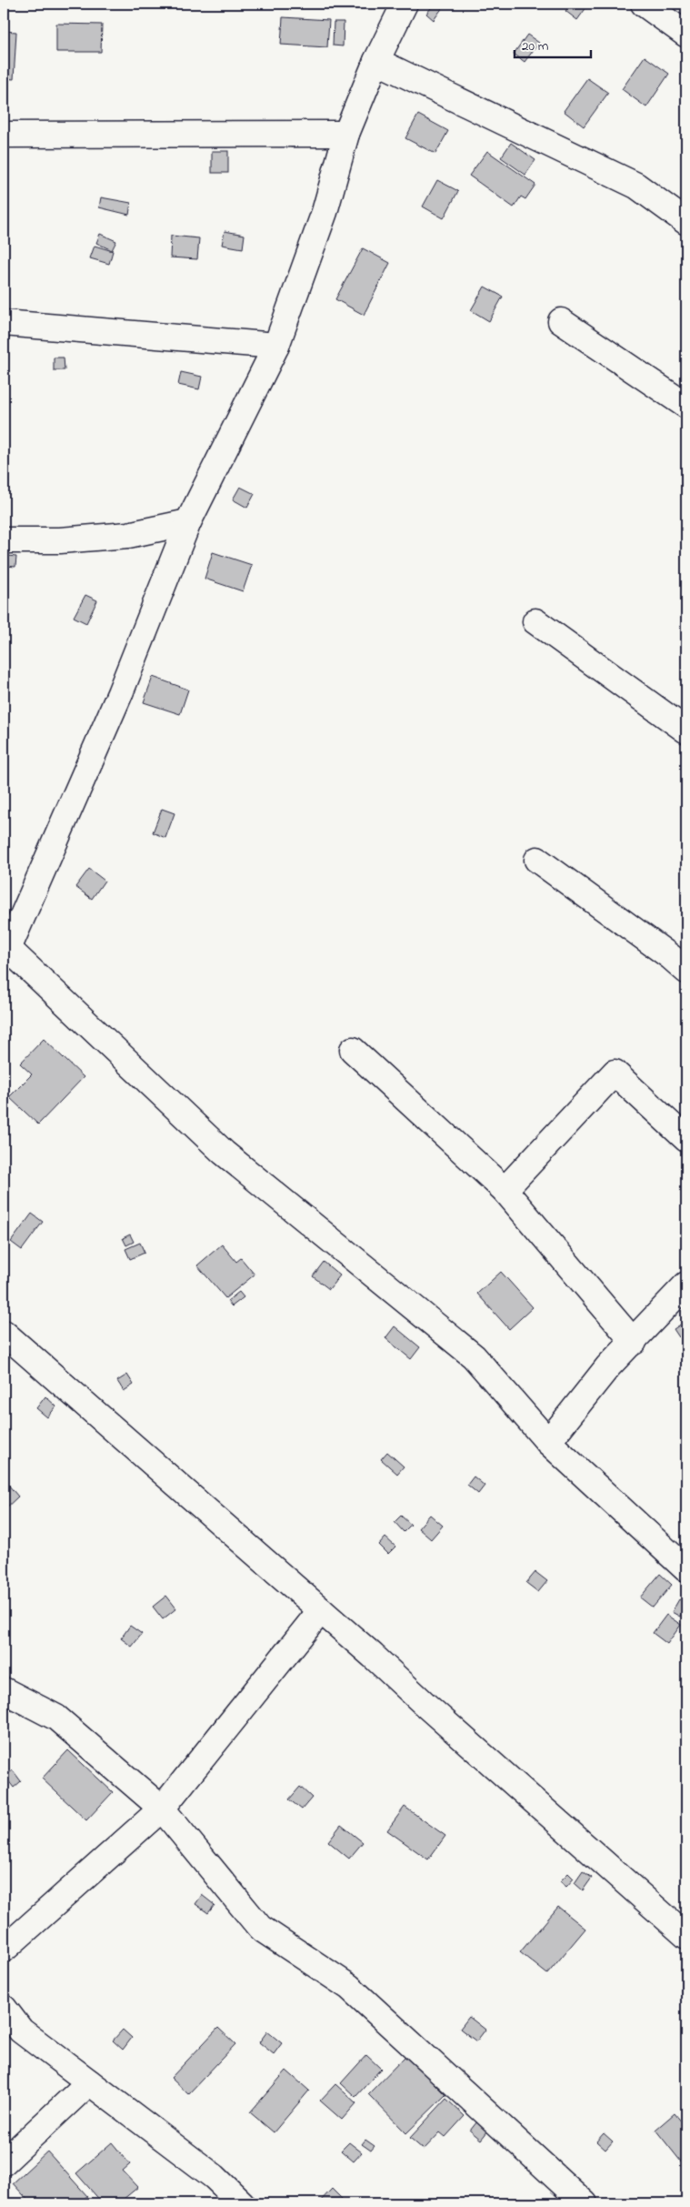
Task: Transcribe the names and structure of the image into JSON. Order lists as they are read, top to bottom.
{
  "scale_bar": "20 m"
}
